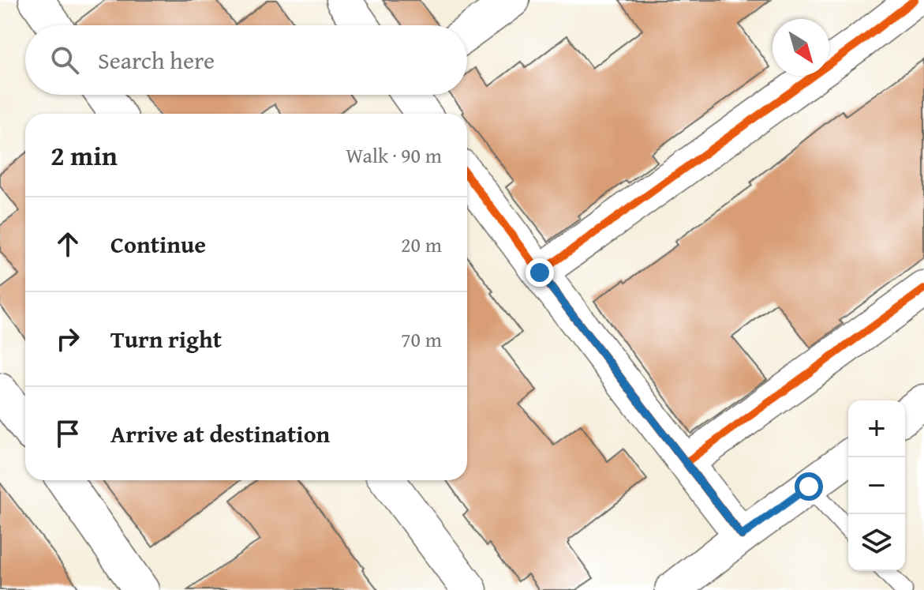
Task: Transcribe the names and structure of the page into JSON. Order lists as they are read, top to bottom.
{
  "north": "bottom right",
  "page": {
    "search": "Search here",
    "heading": ["2 min", "Walk · 90 m"],
    "list": [
      ["Continue", "20 m"],
      ["Turn right", "70 m"],
      "Arrive at destination"
    ],
    "map_buttons": ["+", "−"]
  }
}
